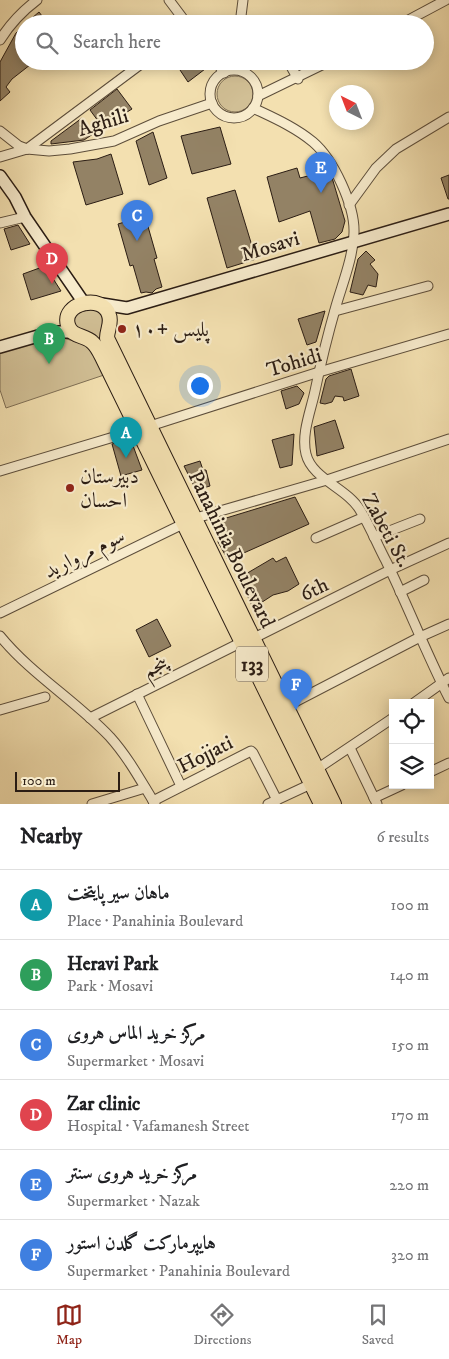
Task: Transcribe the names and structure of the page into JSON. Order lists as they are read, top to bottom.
{
  "streets": {
    "main road": ["Mosavi", "Panahinia Boulevard", "133"],
    "street": [
      "Aghili",
      "Tohidi",
      "Zabeti St.",
      "سوم مروارید",
      "6th",
      "پنجم",
      "Hojjati"
    ]
  },
  "crossings": [
    ["Mosavi", "Zabeti St."],
    ["Mosavi", "Panahinia Boulevard"],
    ["Tohidi", "Zabeti St."],
    ["Tohidi", "Panahinia Boulevard"],
    ["Zabeti St.", "سوم مروارید"],
    ["Zabeti St.", "6th"],
    ["Panahinia Boulevard", "سوم مروارید"],
    ["Panahinia Boulevard", "6th"]
  ],
  "places": ["پلیس +۱۰", "دبیرستان احسان"],
  "scale_bar": "100 m",
  "north": "top left",
  "page": {
    "search": "Search here",
    "pins": [
      "E",
      "C",
      "D",
      "B",
      "A",
      "F"
    ],
    "scale": "100 m",
    "heading": ["Nearby", "6 results"],
    "list": [
      {
        "mark": "A",
        "name": "ماهان سیر پایتخت",
        "note": "Place · Panahinia Boulevard",
        "value": "100 m"
      },
      {
        "mark": "B",
        "name": "Heravi Park",
        "note": "Park · Mosavi",
        "value": "140 m"
      },
      {
        "mark": "C",
        "name": "مرکز خرید الماس هروی",
        "note": "Supermarket · Mosavi",
        "value": "150 m"
      },
      {
        "mark": "D",
        "name": "Zar clinic",
        "note": "Hospital · Vafamanesh Street",
        "value": "170 m"
      },
      {
        "mark": "E",
        "name": "مرکز خرید هروی سنتر",
        "note": "Supermarket · Nazak",
        "value": "220 m"
      },
      {
        "mark": "F",
        "name": "هایپرمارکت گلدن استور",
        "note": "Supermarket · Panahinia Boulevard",
        "value": "320 m"
      }
    ],
    "nav": ["Map", "Directions", "Saved"]
  }
}
